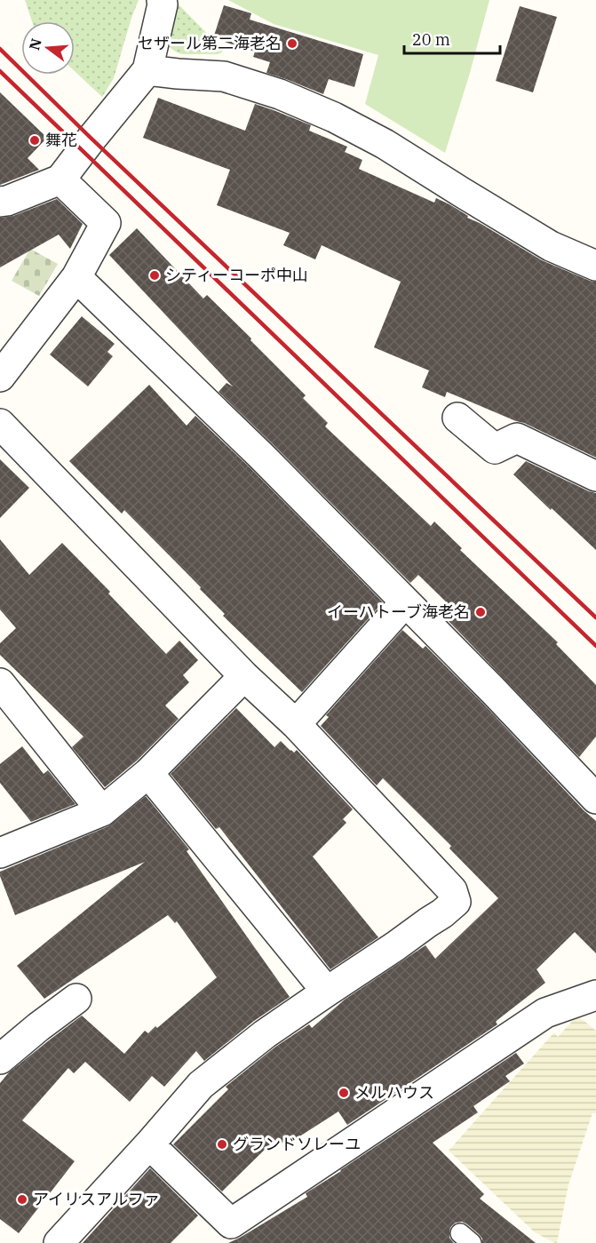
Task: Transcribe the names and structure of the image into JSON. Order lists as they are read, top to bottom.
{
  "places": [
    "セザール第二海老名",
    "舞花",
    "シティーコーポ中山",
    "イーハトーブ海老名",
    "メルハウス",
    "グランドソレーユ",
    "アイリスアルファ"
  ],
  "scale_bar": "20 m",
  "north": "left"
}
